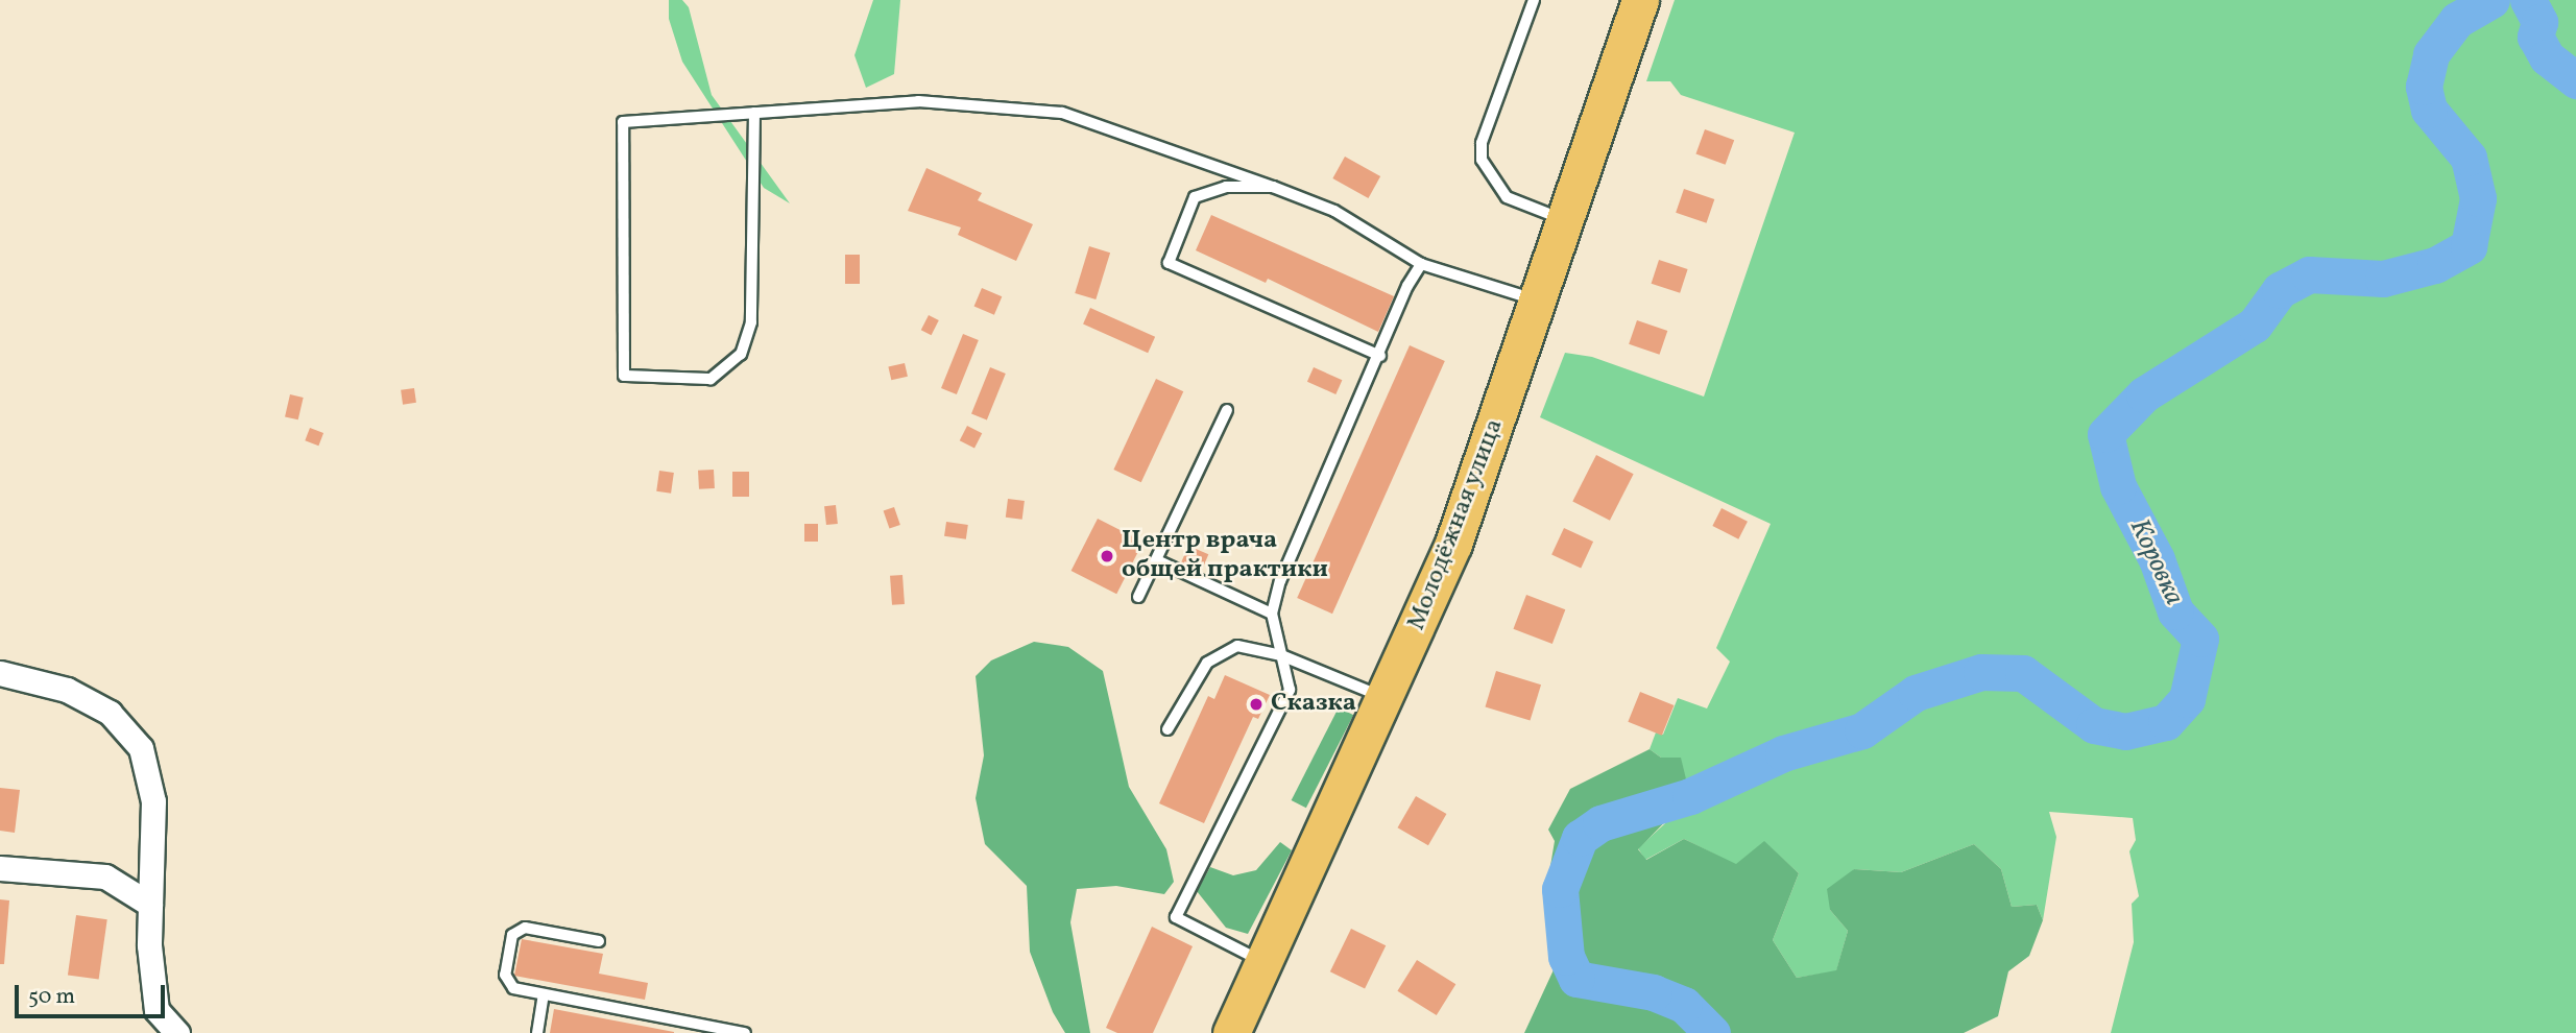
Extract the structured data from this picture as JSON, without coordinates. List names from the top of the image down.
{
  "streets": {
    "main road": ["Молодёжная улица"]
  },
  "water": ["Коровка"],
  "places": ["Центр врача общей практики", "Сказка"],
  "scale_bar": "50 m"
}
